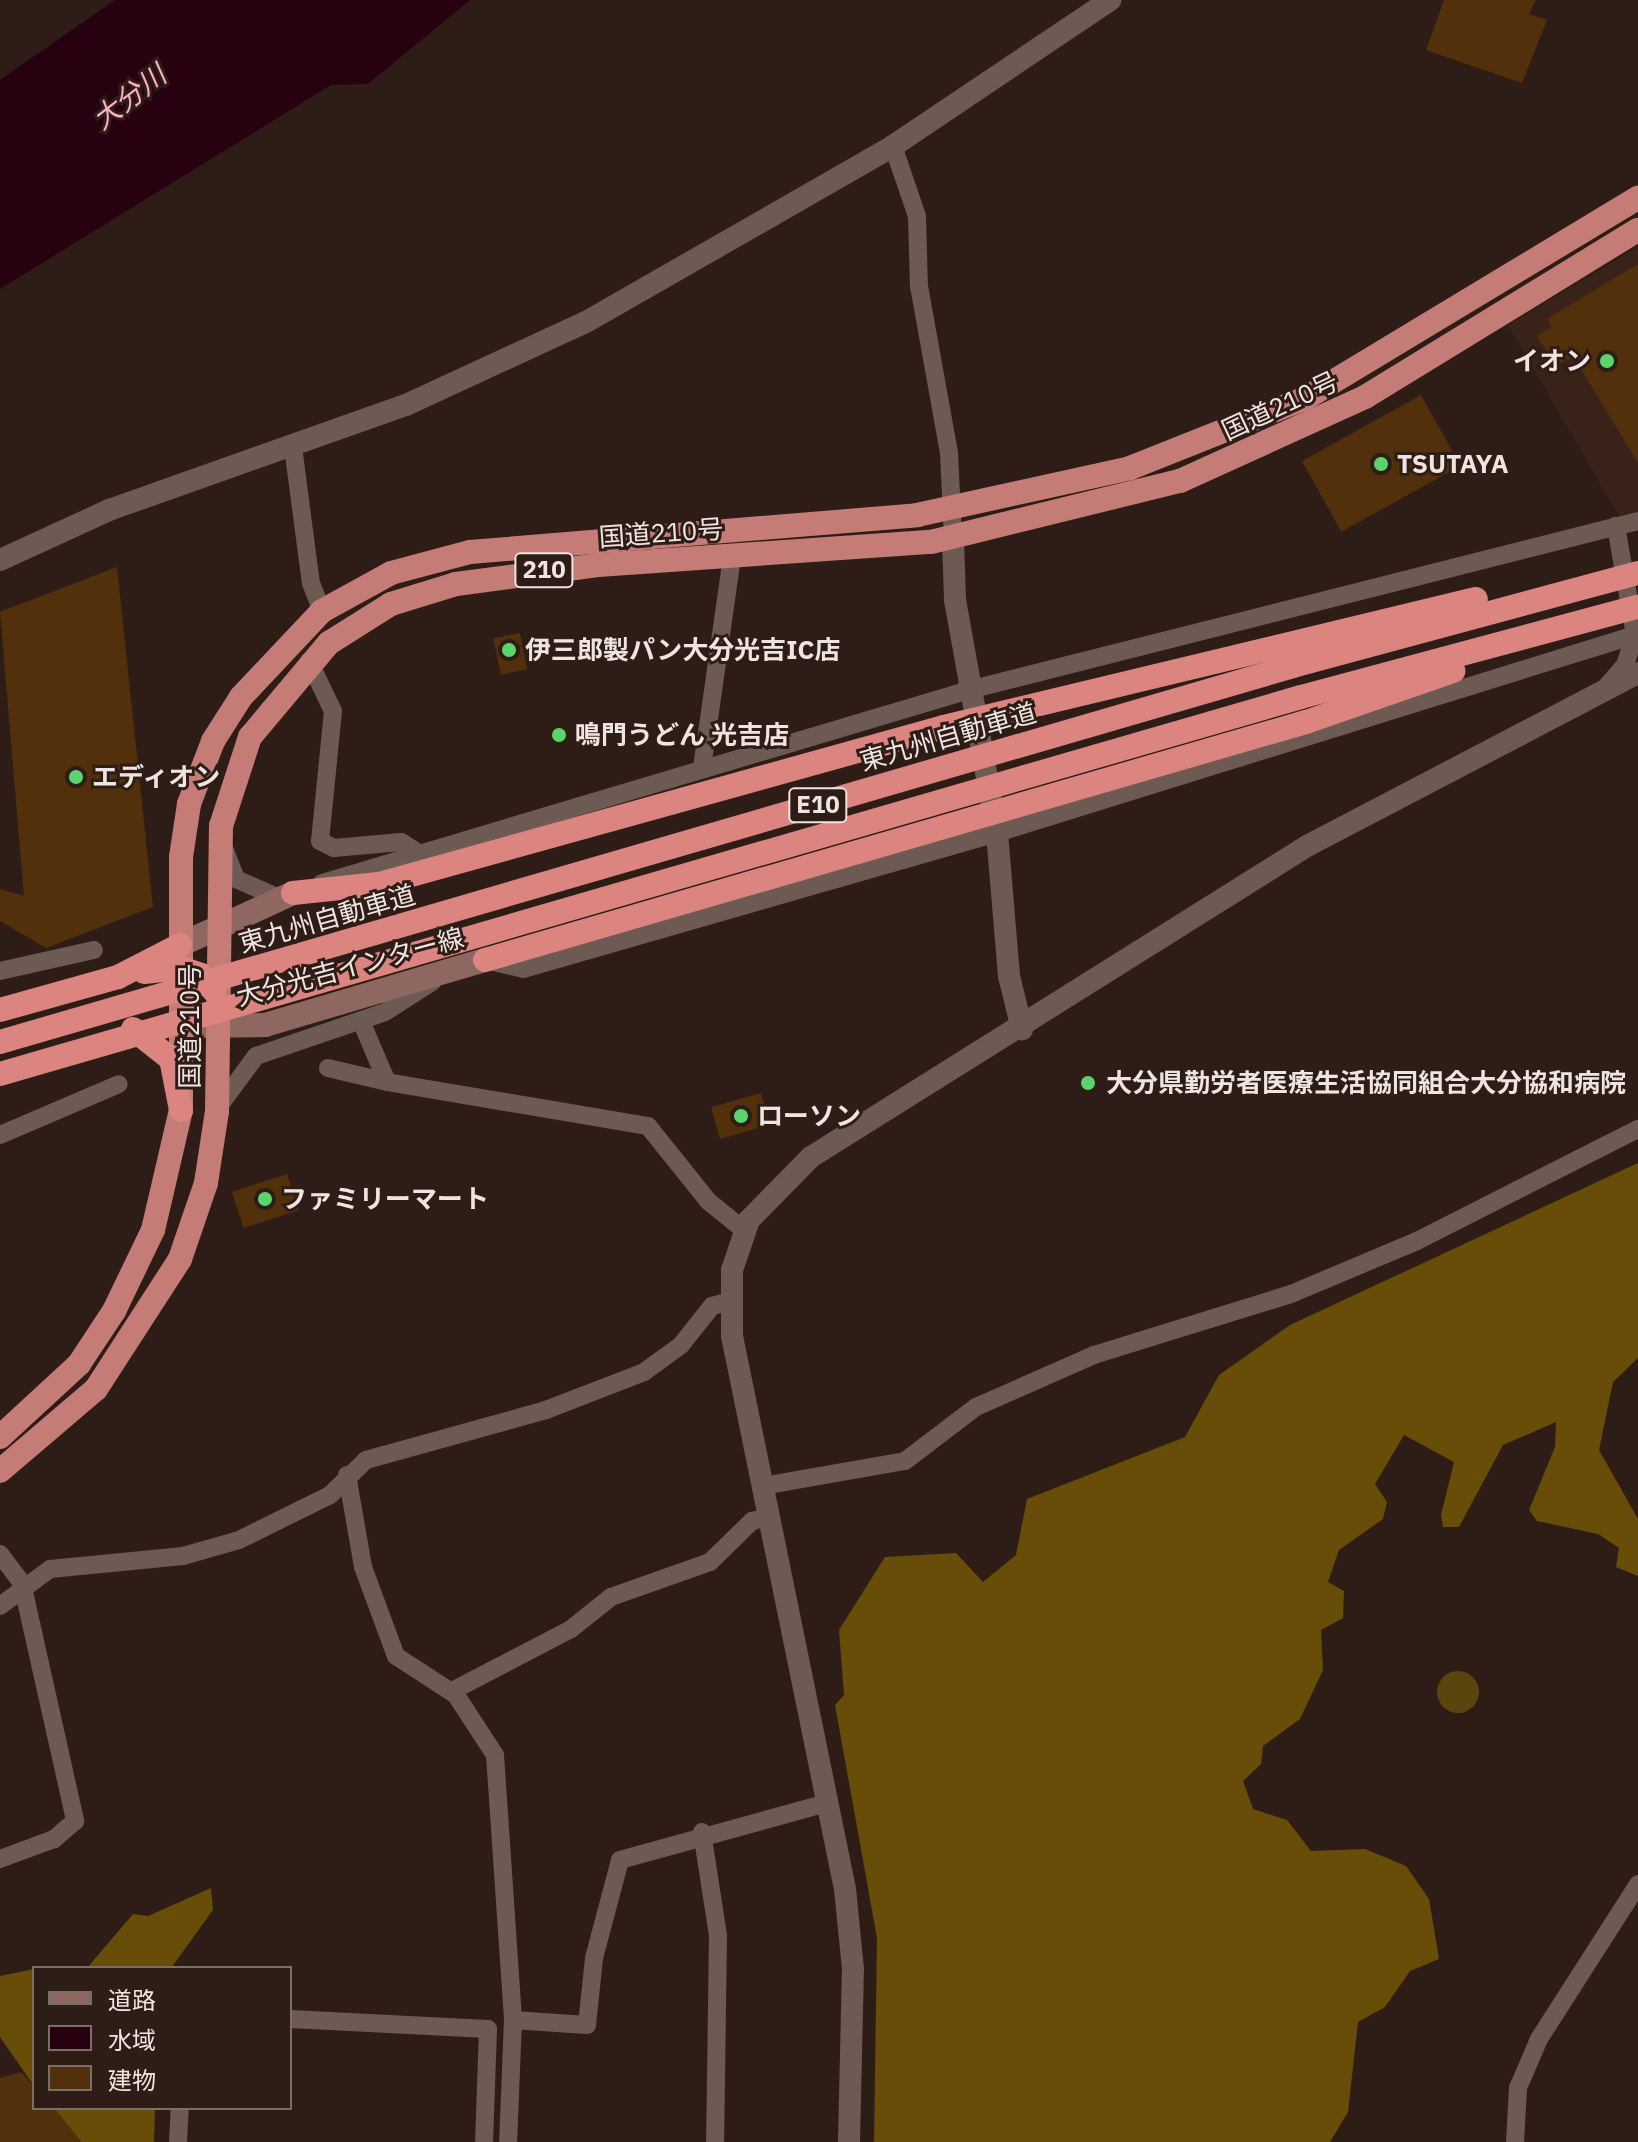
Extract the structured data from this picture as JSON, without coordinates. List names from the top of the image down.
{
  "streets": {
    "highway": [
      "国道210号",
      "210",
      "東九州自動車道",
      "E10"
    ],
    "main road": ["大分光吉インター線"]
  },
  "crossings": [
    ["国道210号", "大分光吉インター線"]
  ],
  "water": ["大分川"],
  "places": [
    "イオン",
    "TSUTAYA",
    "伊三郎製パン大分光吉IC店",
    "鳴門うどん 光吉店",
    "エディオン",
    "大分県勤労者医療生活協同組合大分協和病院",
    "ローソン",
    "ファミリーマート"
  ],
  "legend": ["道路", "水域", "建物"]
}
